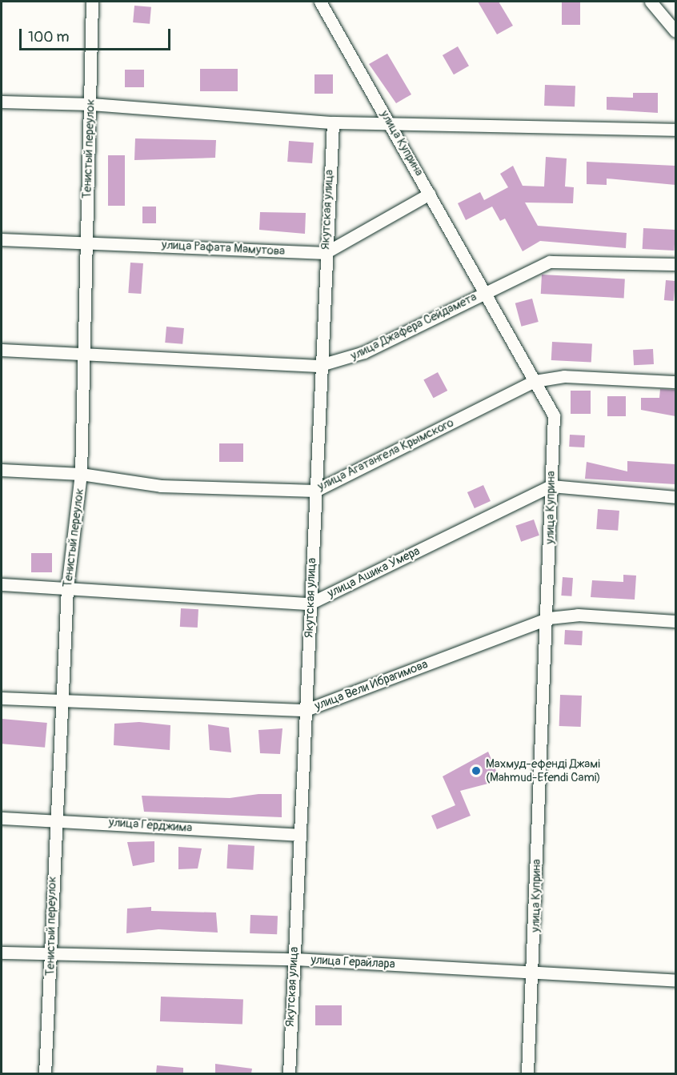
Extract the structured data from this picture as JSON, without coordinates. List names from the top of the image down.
{
  "streets": {
    "street": [
      "улица Куприна",
      "Тенистый переулок",
      "Якутская улица",
      "улица Рафата Мамутова",
      "улица Джафера Сейдамета",
      "улица Агатангела Крымского",
      "улица Ашика Умера",
      "улица Вели Ибрагимова",
      "улица Герджима",
      "улица Герайлара"
    ]
  },
  "crossings": [
    ["улица Куприна", "улица Джафера Сейдамета"],
    ["улица Куприна", "улица Агатангела Крымского"],
    ["улица Куприна", "улица Ашика Умера"],
    ["улица Куприна", "улица Вели Ибрагимова"],
    ["улица Куприна", "улица Герайлара"],
    ["Тенистый переулок", "улица Рафата Мамутова"],
    ["Тенистый переулок", "улица Джафера Сейдамета"],
    ["Тенистый переулок", "улица Агатангела Крымского"],
    ["Тенистый переулок", "улица Ашика Умера"],
    ["Тенистый переулок", "улица Вели Ибрагимова"],
    ["Тенистый переулок", "улица Герджима"],
    ["Тенистый переулок", "улица Герайлара"],
    ["Якутская улица", "улица Рафата Мамутова"],
    ["Якутская улица", "улица Джафера Сейдамета"],
    ["Якутская улица", "улица Агатангела Крымского"],
    ["Якутская улица", "улица Ашика Умера"],
    ["Якутская улица", "улица Вели Ибрагимова"],
    ["Якутская улица", "улица Герджима"],
    ["Якутская улица", "улица Герайлара"]
  ],
  "places": ["Махмуд-ефенді Джамі (Mahmud-Efendi Cami)"],
  "scale_bar": "100 m"
}
